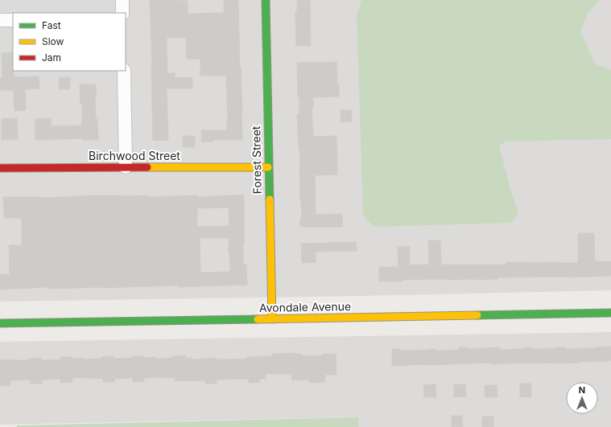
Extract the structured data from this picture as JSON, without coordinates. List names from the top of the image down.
{
  "streets": {
    "street": ["Birchwood Street", "Forest Street", "Avondale Avenue"]
  },
  "crossings": [
    ["Birchwood Street", "Forest Street"],
    ["Forest Street", "Avondale Avenue"]
  ],
  "legend": ["Fast", "Slow", "Jam"],
  "north": "top"
}
